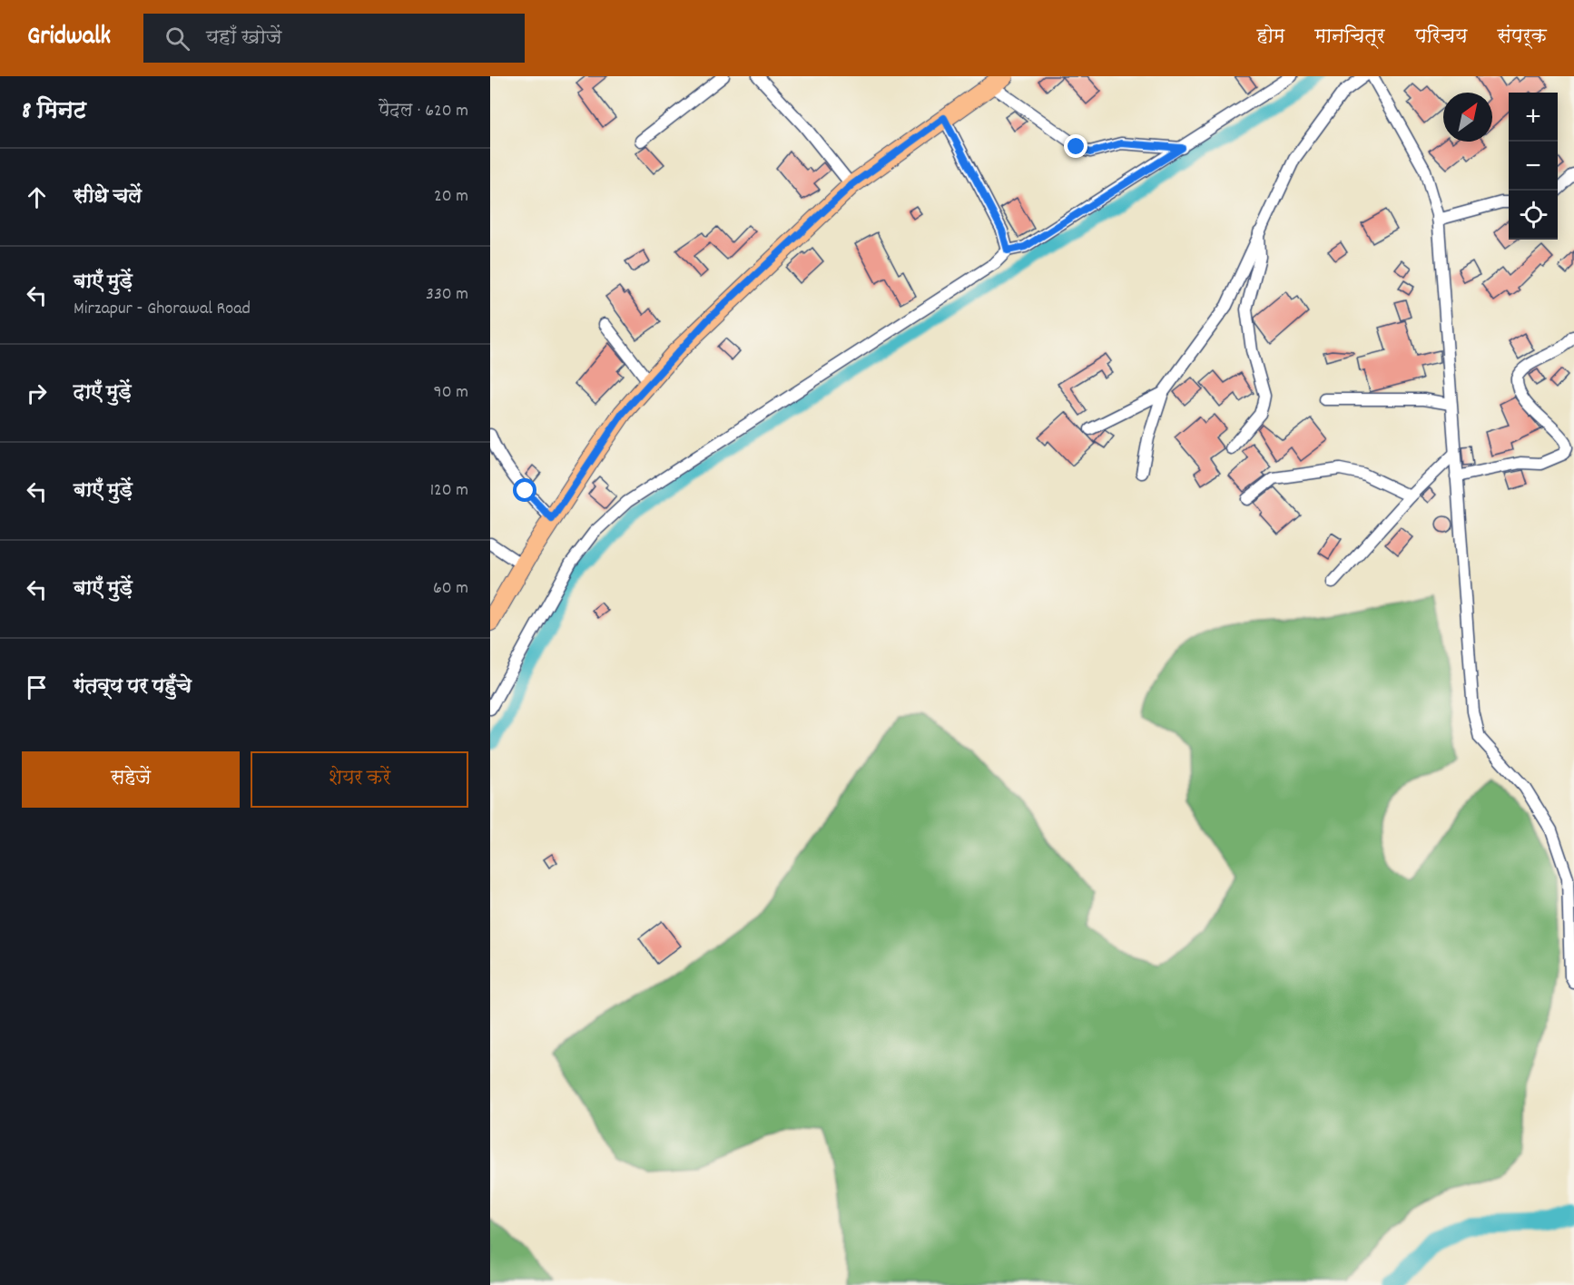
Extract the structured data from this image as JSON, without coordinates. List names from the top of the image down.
{
  "north": "top right",
  "page": {
    "header": "Gridwalk",
    "search": "यहाँ खोजें",
    "nav": [
      "होम",
      "मानचित्र",
      "परिचय",
      "संपर्क"
    ],
    "heading": ["8 मिनट", "पैदल · 620 m"],
    "map_buttons": ["+", "−"],
    "list": [
      ["सीधे चलें", "20 m"],
      ["बाएँ मुड़ें", "Mirzapur - Ghorawal Road", "330 m"],
      ["दाएँ मुड़ें", "90 m"],
      ["बाएँ मुड़ें", "120 m"],
      ["बाएँ मुड़ें", "60 m"],
      "गंतव्य पर पहुँचे"
    ],
    "buttons": ["सहेजें", "शेयर करें"]
  }
}
